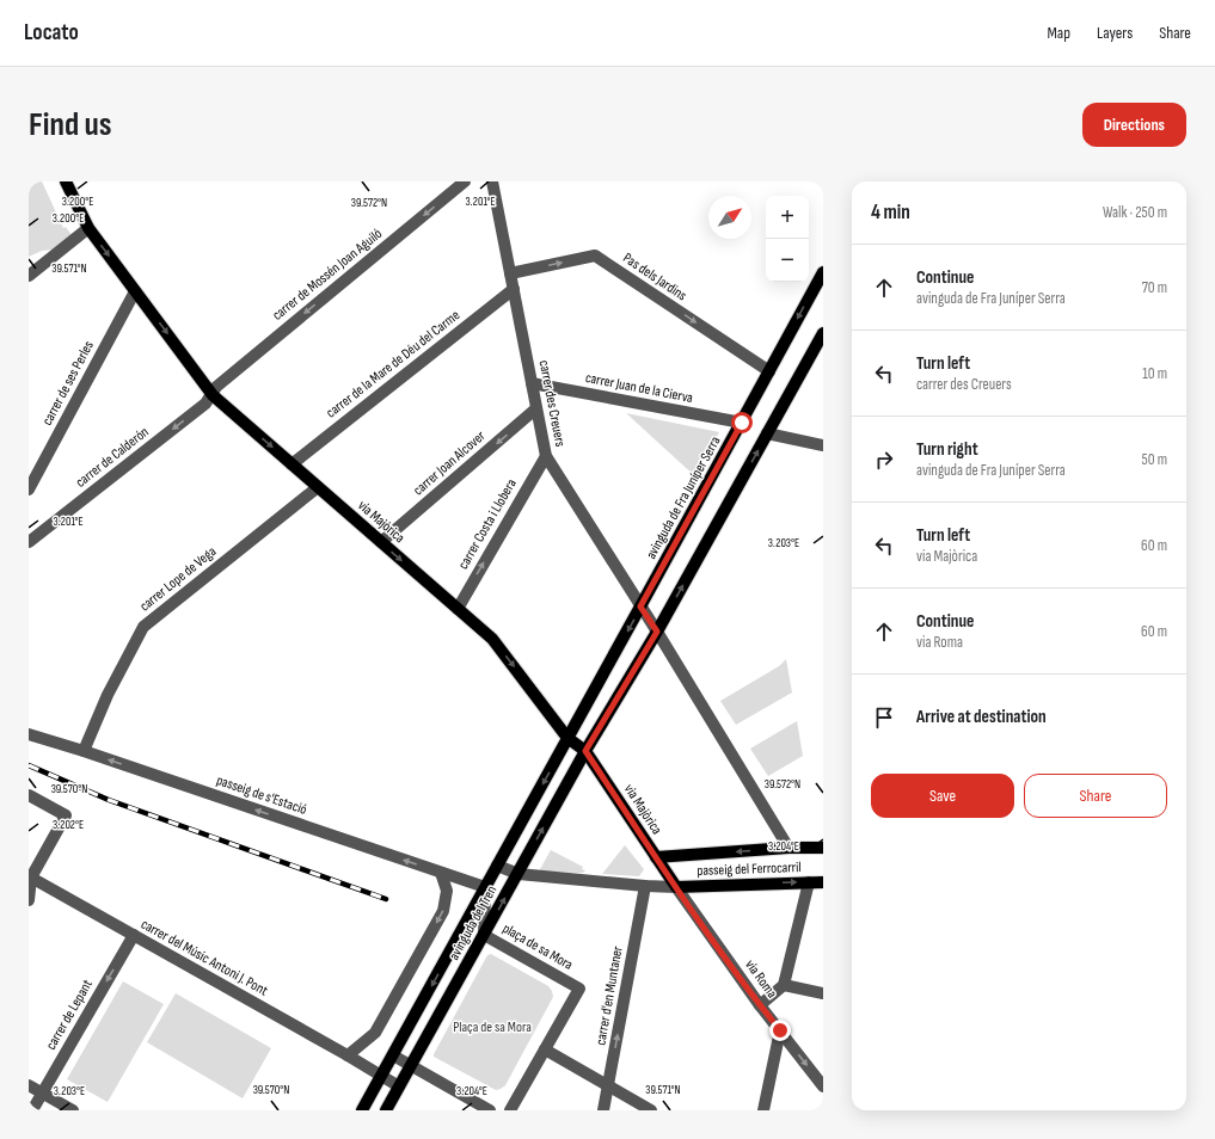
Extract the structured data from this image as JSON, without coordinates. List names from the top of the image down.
{
  "streets": {
    "main road": [
      "avinguda de Fra Juníper Serra",
      "via Majòrica",
      "passeig del Ferrocarril",
      "avinguda del Tren"
    ],
    "street": [
      "carrer de Mossén Joan Aguiló",
      "Pas dels Jardins",
      "carrer de la Mare de Déu del Carme",
      "carrer de ses Perles",
      "carrer Juan de la Cierva",
      "carrer des Creuers",
      "carrer de Calderón",
      "carrer Joan Alcover",
      "carrer Costa i Llobera",
      "carrer Lope de Vega",
      "passeig de s'Estació",
      "plaça de sa Mora",
      "carrer del Músic Antoni J. Pont",
      "via Roma",
      "carrer d'en Muntaner",
      "carrer de Lepant"
    ]
  },
  "crossings": [
    ["carrer de Mossén Joan Aguiló", "carrer de Calderón"],
    ["carrer de Mossén Joan Aguiló", "via Majòrica"],
    ["Pas dels Jardins", "carrer des Creuers"],
    ["Pas dels Jardins", "avinguda de Fra Juníper Serra"],
    ["carrer de la Mare de Déu del Carme", "carrer des Creuers"],
    ["carrer de la Mare de Déu del Carme", "via Majòrica"],
    ["carrer de ses Perles", "via Majòrica"],
    ["carrer Juan de la Cierva", "carrer des Creuers"],
    ["carrer Juan de la Cierva", "avinguda de Fra Juníper Serra"],
    ["carrer des Creuers", "carrer Joan Alcover"],
    ["carrer des Creuers", "avinguda de Fra Juníper Serra"],
    ["carrer des Creuers", "carrer Costa i Llobera"],
    ["carrer des Creuers", "passeig del Ferrocarril"],
    ["carrer de Calderón", "via Majòrica"],
    ["carrer Joan Alcover", "via Majòrica"],
    ["avinguda de Fra Juníper Serra", "via Majòrica"],
    ["avinguda de Fra Juníper Serra", "passeig de s'Estació"],
    ["via Majòrica", "carrer Costa i Llobera"],
    ["via Majòrica", "carrer Lope de Vega"],
    ["via Majòrica", "passeig del Ferrocarril"],
    ["via Majòrica", "avinguda del Tren"],
    ["via Majòrica", "via Roma"],
    ["carrer Lope de Vega", "passeig de s'Estació"],
    ["passeig del Ferrocarril", "via Roma"],
    ["avinguda del Tren", "plaça de sa Mora"],
    ["avinguda del Tren", "carrer del Músic Antoni J. Pont"],
    ["carrer del Músic Antoni J. Pont", "carrer de Lepant"]
  ],
  "one_way": [
    "carrer de Mossén Joan Aguiló",
    "Pas dels Jardins",
    "carrer de Calderón",
    "carrer Joan Alcover",
    "via Majòrica",
    "carrer Costa i Llobera",
    "passeig de s'Estació",
    "avinguda del Tren",
    "carrer d'en Muntaner",
    "carrer de Lepant"
  ],
  "parks": ["Plaça de sa Mora"],
  "north": "top right",
  "page": {
    "header": "Locato",
    "nav": ["Map", "Layers", "Share"],
    "buttons": [
      "Directions",
      ["Save", "Share"]
    ],
    "title": "Find us",
    "heading": ["4 min", "Walk · 250 m"],
    "map_buttons": ["+", "−"],
    "list": [
      ["Continue", "avinguda de Fra Juníper Serra", "70 m"],
      ["Turn left", "carrer des Creuers", "10 m"],
      ["Turn right", "avinguda de Fra Juníper Serra", "50 m"],
      ["Turn left", "via Majòrica", "60 m"],
      ["Continue", "via Roma", "60 m"],
      "Arrive at destination"
    ]
  },
  "coordinates": [
    "3.200°E",
    "3.201°E",
    "39.572°N",
    "39.571°N",
    "3.203°E",
    "39.570°N",
    "3.202°E",
    "3.204°E"
  ]
}
